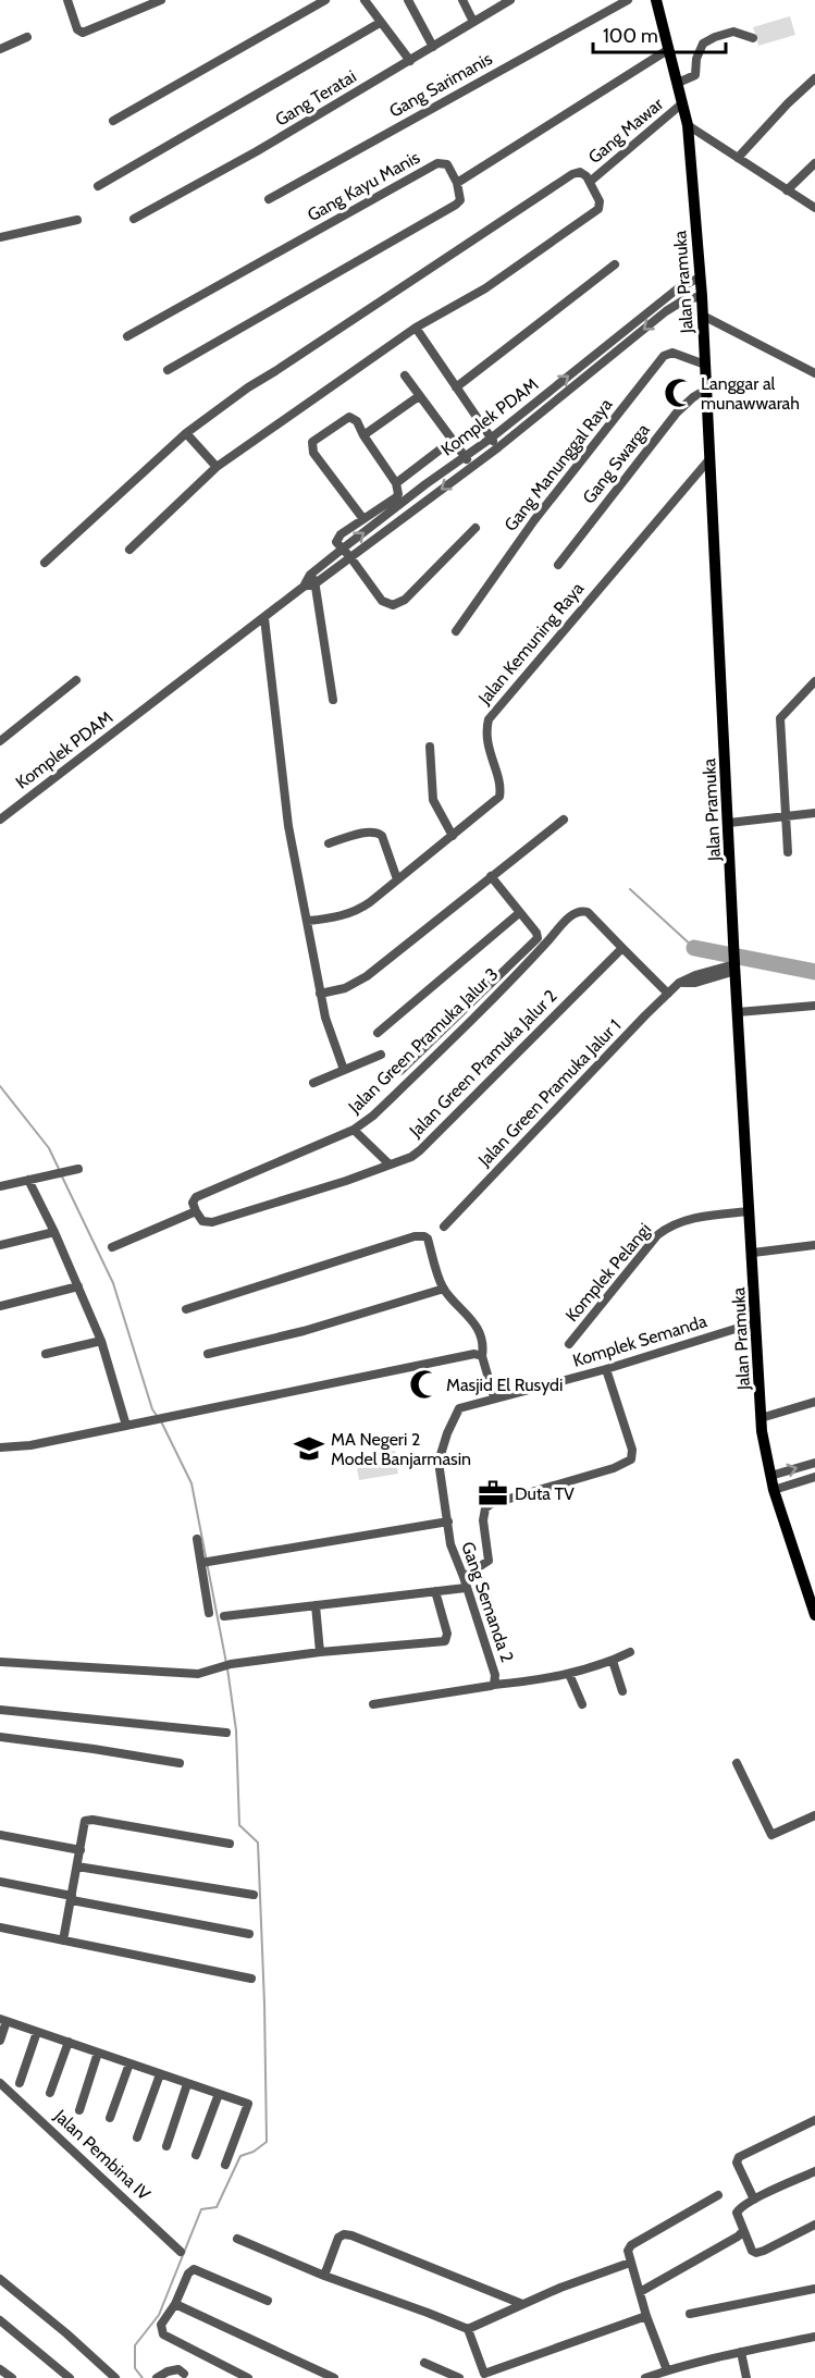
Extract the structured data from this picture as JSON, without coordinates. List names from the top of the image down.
{
  "streets": {
    "main road": ["Jalan Pramuka"],
    "street": [
      "Gang Sarimanis",
      "Gang Teratai",
      "Gang Mawar",
      "Gang Kayu Manis",
      "Komplek PDAM",
      "Gang Swarga",
      "Gang Manunggal Raya",
      "Jalan Kemuning Raya",
      "Jalan Green Pramuka Jalur 3",
      "Jalan Green Pramuka Jalur 2",
      "Jalan Green Pramuka Jalur 1",
      "Komplek Pelangi",
      "Komplek Semanda",
      "Gang Semanda 2",
      "Jalan Pembina IV"
    ]
  },
  "crossings": [
    ["Gang Mawar", "Jalan Pramuka"],
    ["Jalan Pramuka", "Komplek PDAM"],
    ["Jalan Pramuka", "Gang Swarga"],
    ["Jalan Pramuka", "Gang Manunggal Raya"],
    ["Jalan Pramuka", "Jalan Kemuning Raya"],
    ["Jalan Pramuka", "Jalan Green Pramuka Jalur 1"],
    ["Jalan Pramuka", "Komplek Pelangi"],
    ["Jalan Pramuka", "Komplek Semanda"],
    ["Jalan Green Pramuka Jalur 3", "Jalan Green Pramuka Jalur 2"],
    ["Komplek Semanda", "Gang Semanda 2"]
  ],
  "places": {
    "mosque": ["Langgar al munawwarah", "Masjid El Rusydi"],
    "school or university": ["MA Negeri 2 Model Banjarmasin"],
    "office": ["Duta TV"]
  },
  "scale_bar": "100 m"
}
